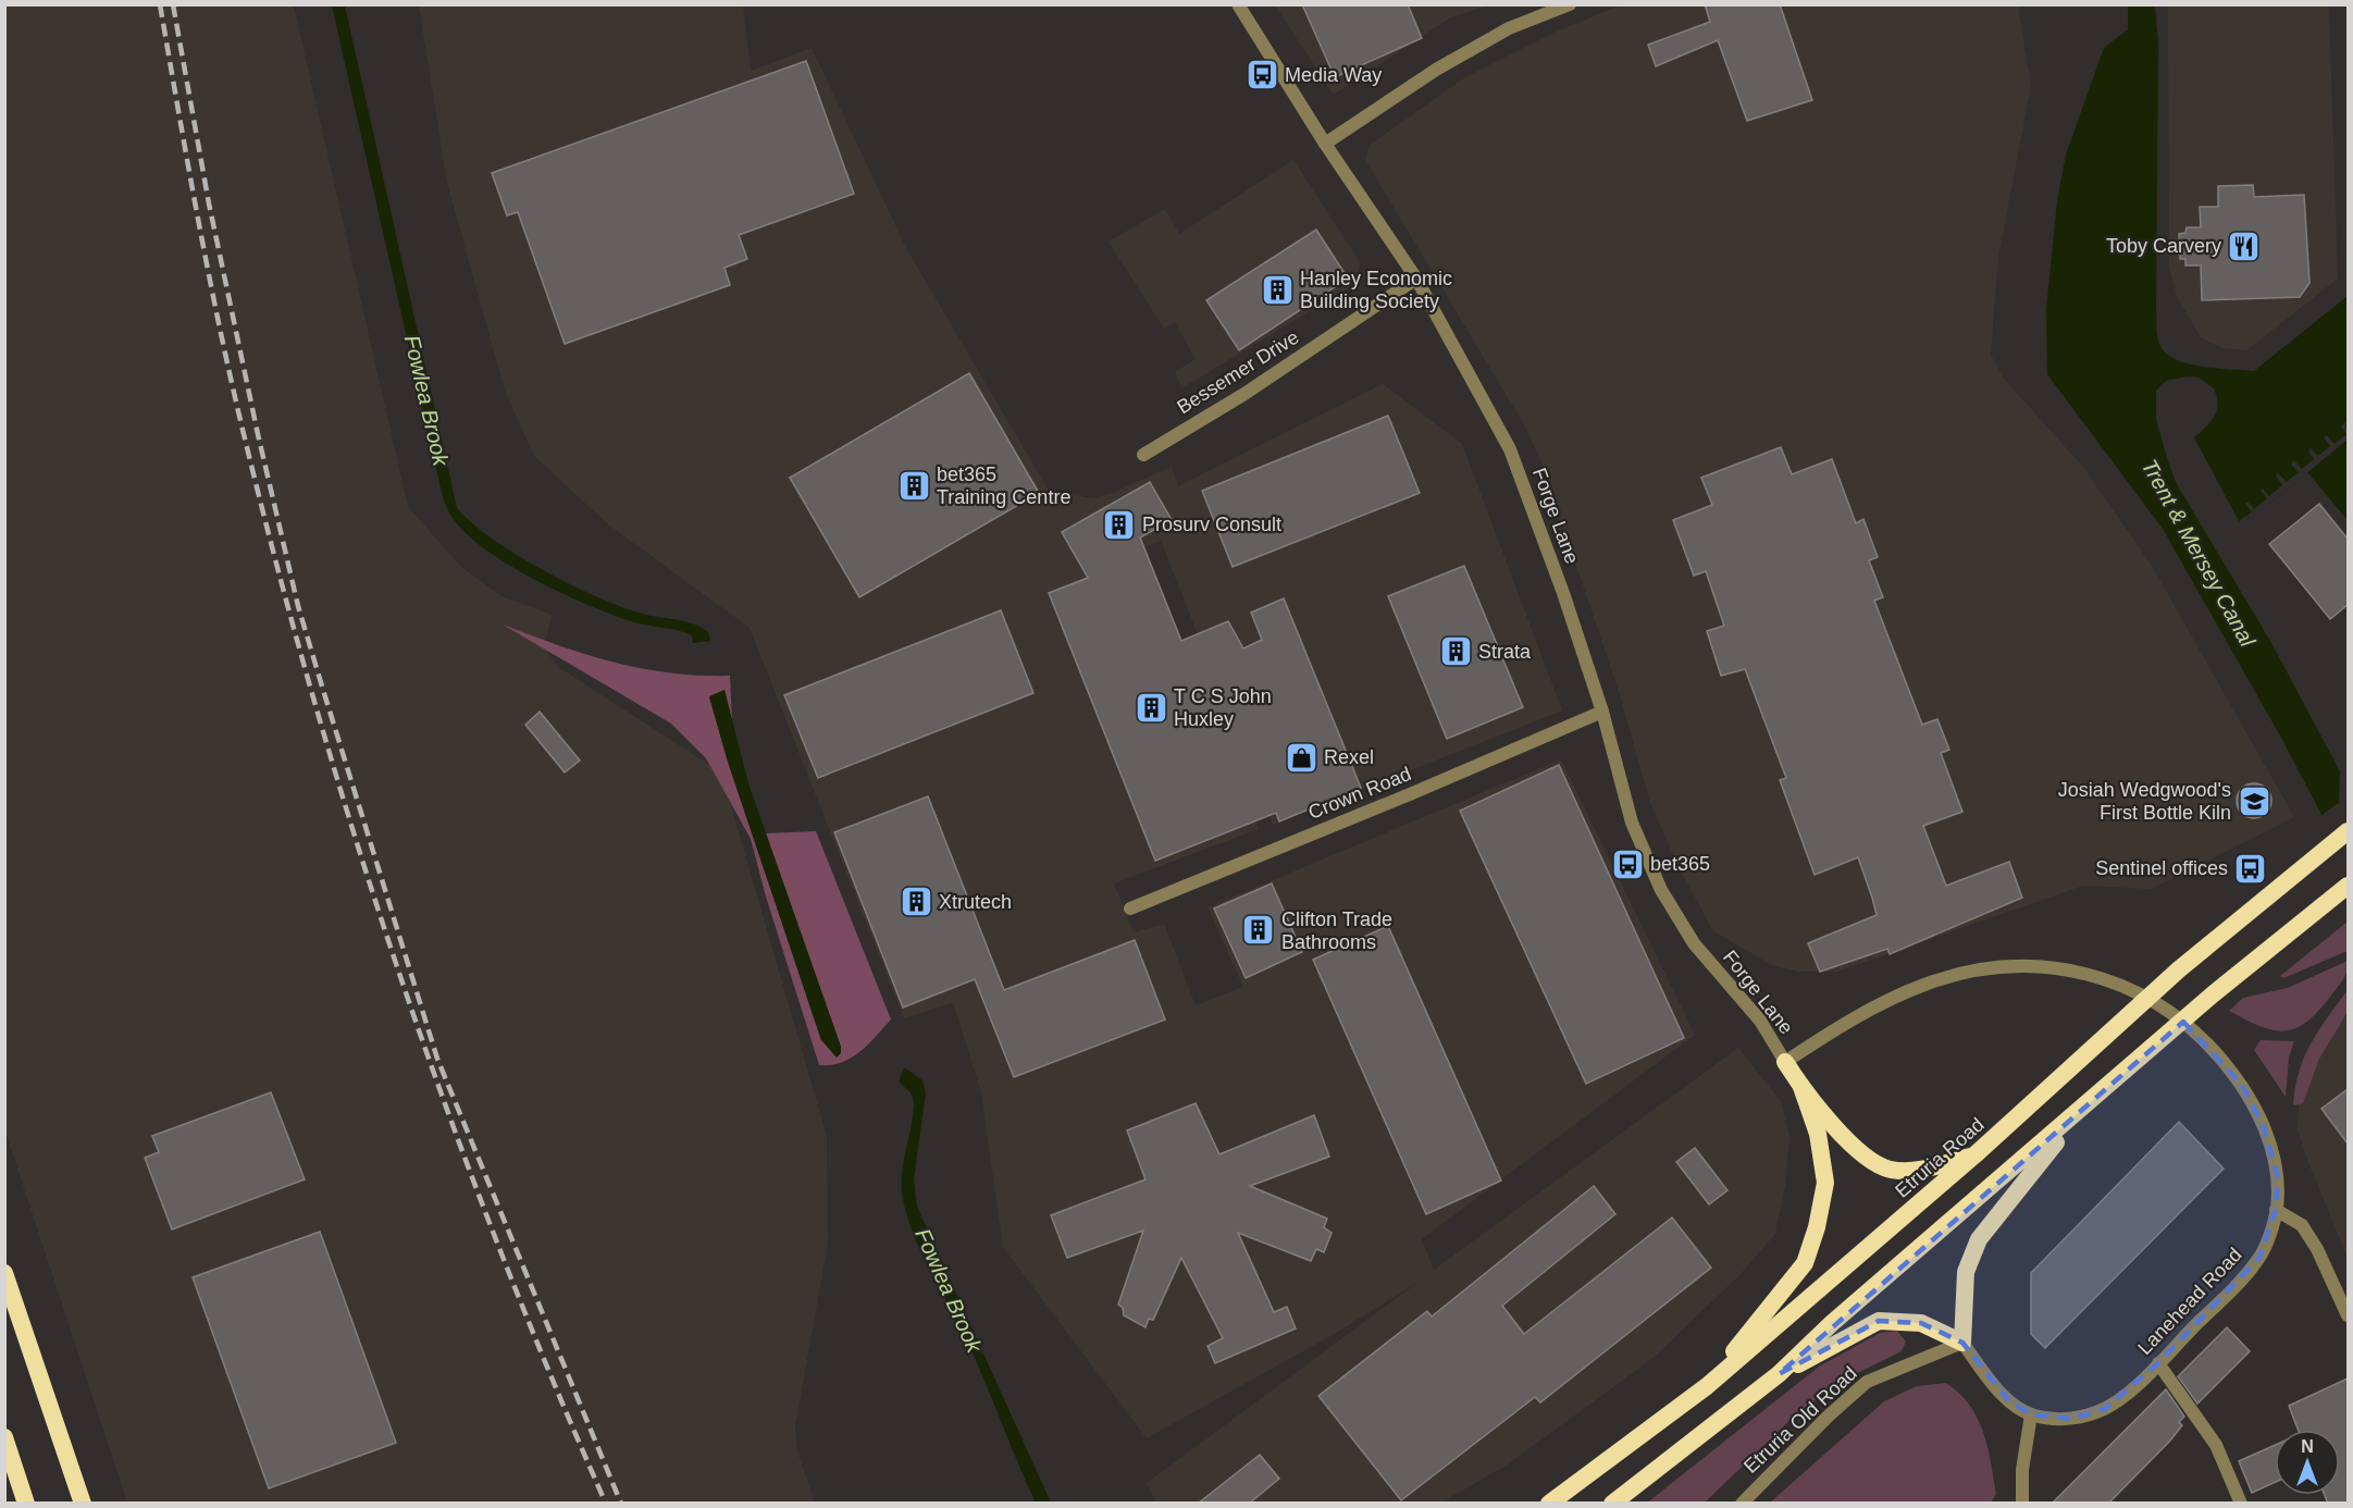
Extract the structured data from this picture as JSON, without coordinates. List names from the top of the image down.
{
  "streets": {
    "highway": ["Etruria Road"],
    "street": [
      "Bessemer Drive",
      "Forge Lane",
      "Crown Road",
      "Lanehead Road",
      "Etruria Old Road"
    ]
  },
  "crossings": [
    ["Bessemer Drive", "Forge Lane"],
    ["Forge Lane", "Crown Road"],
    ["Forge Lane", "Lanehead Road"],
    ["Lanehead Road", "Etruria Old Road"]
  ],
  "water": ["Fowlea Brook", "Trent & Mersey Canal"],
  "places": {
    "bus stop": ["Media Way", "bet365", "Sentinel offices"],
    "restaurant": ["Toby Carvery"],
    "building": [
      "Hanley Economic Building Society",
      "bet365 Training Centre",
      "Prosurv Consult",
      "Strata",
      "T C S John Huxley",
      "Xtrutech",
      "Clifton Trade Bathrooms"
    ],
    "shop": ["Rexel"],
    "school or university": ["Josiah Wedgwood's First Bottle Kiln"]
  },
  "north": "top"
}
